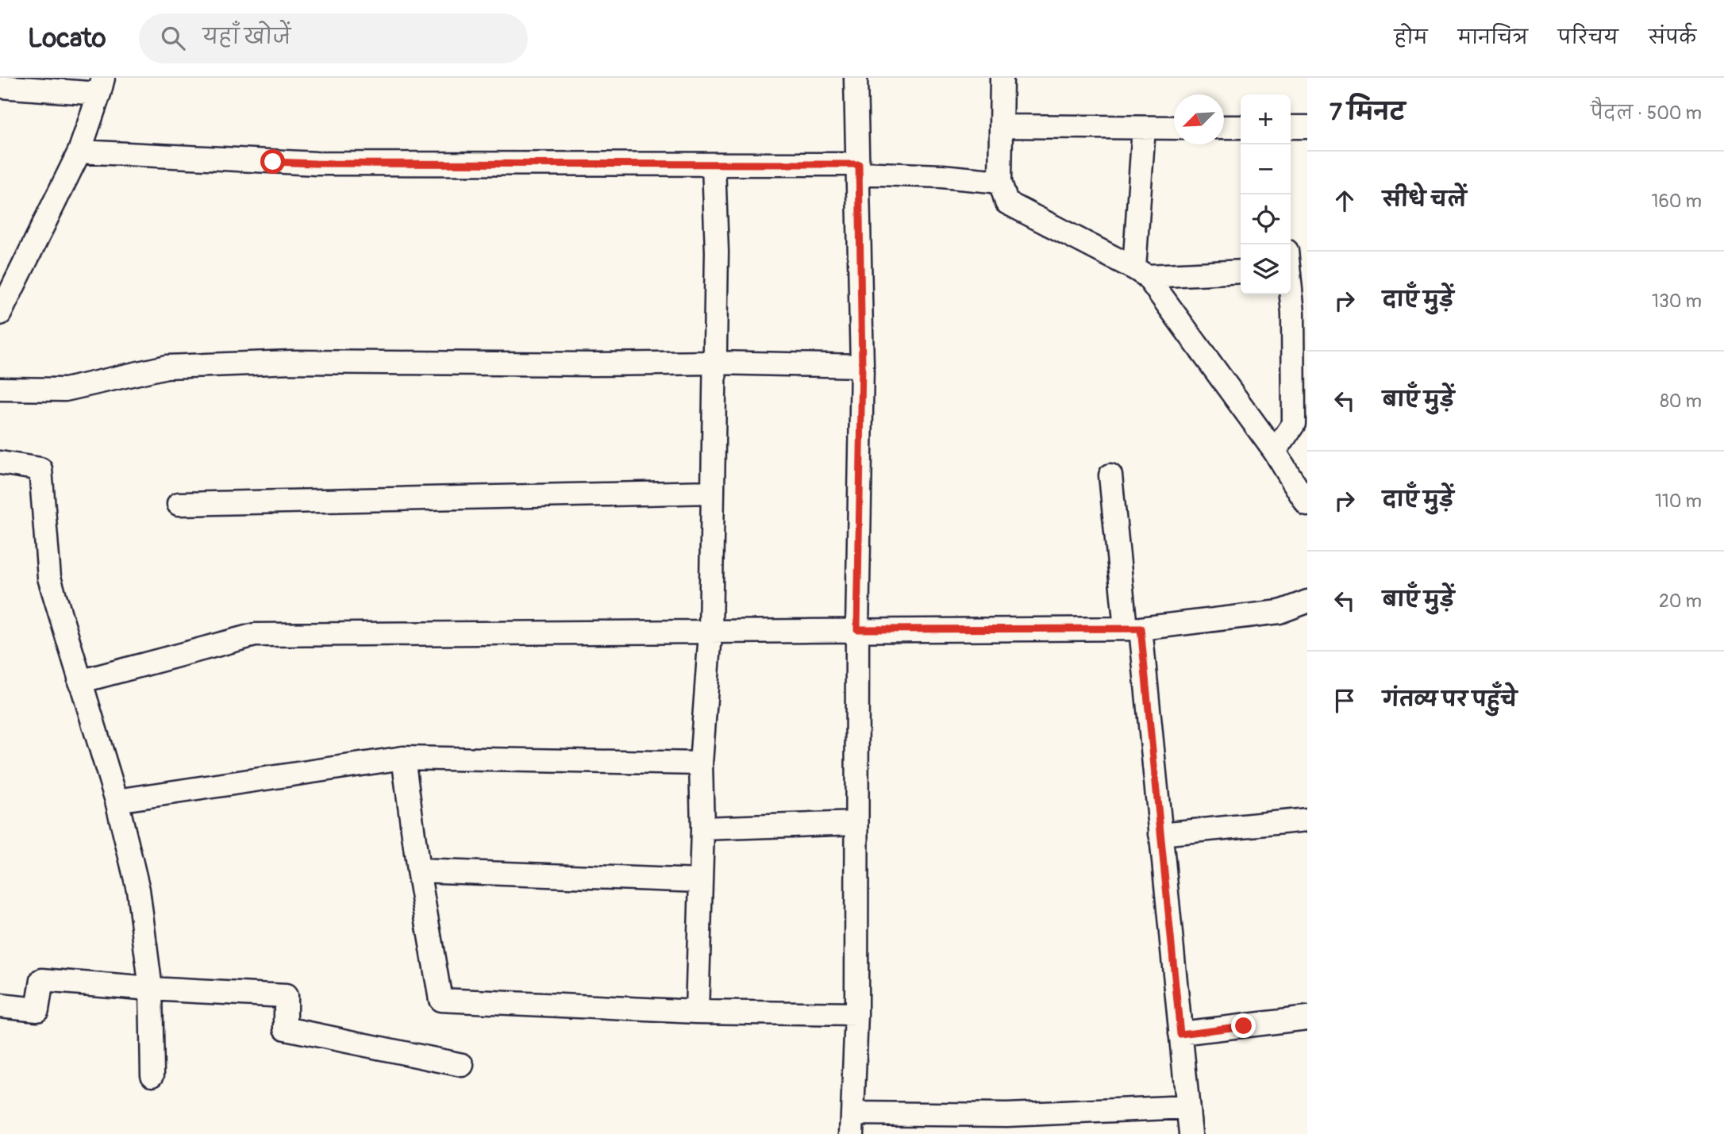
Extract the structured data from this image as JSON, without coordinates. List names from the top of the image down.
{
  "north": "bottom left",
  "page": {
    "header": "Locato",
    "search": "यहाँ खोजें",
    "nav": [
      "होम",
      "मानचित्र",
      "परिचय",
      "संपर्क"
    ],
    "heading": ["7 मिनट", "पैदल · 500 m"],
    "map_buttons": ["+", "−"],
    "list": [
      ["सीधे चलें", "160 m"],
      ["दाएँ मुड़ें", "130 m"],
      ["बाएँ मुड़ें", "80 m"],
      ["दाएँ मुड़ें", "110 m"],
      ["बाएँ मुड़ें", "20 m"],
      "गंतव्य पर पहुँचे"
    ]
  }
}
